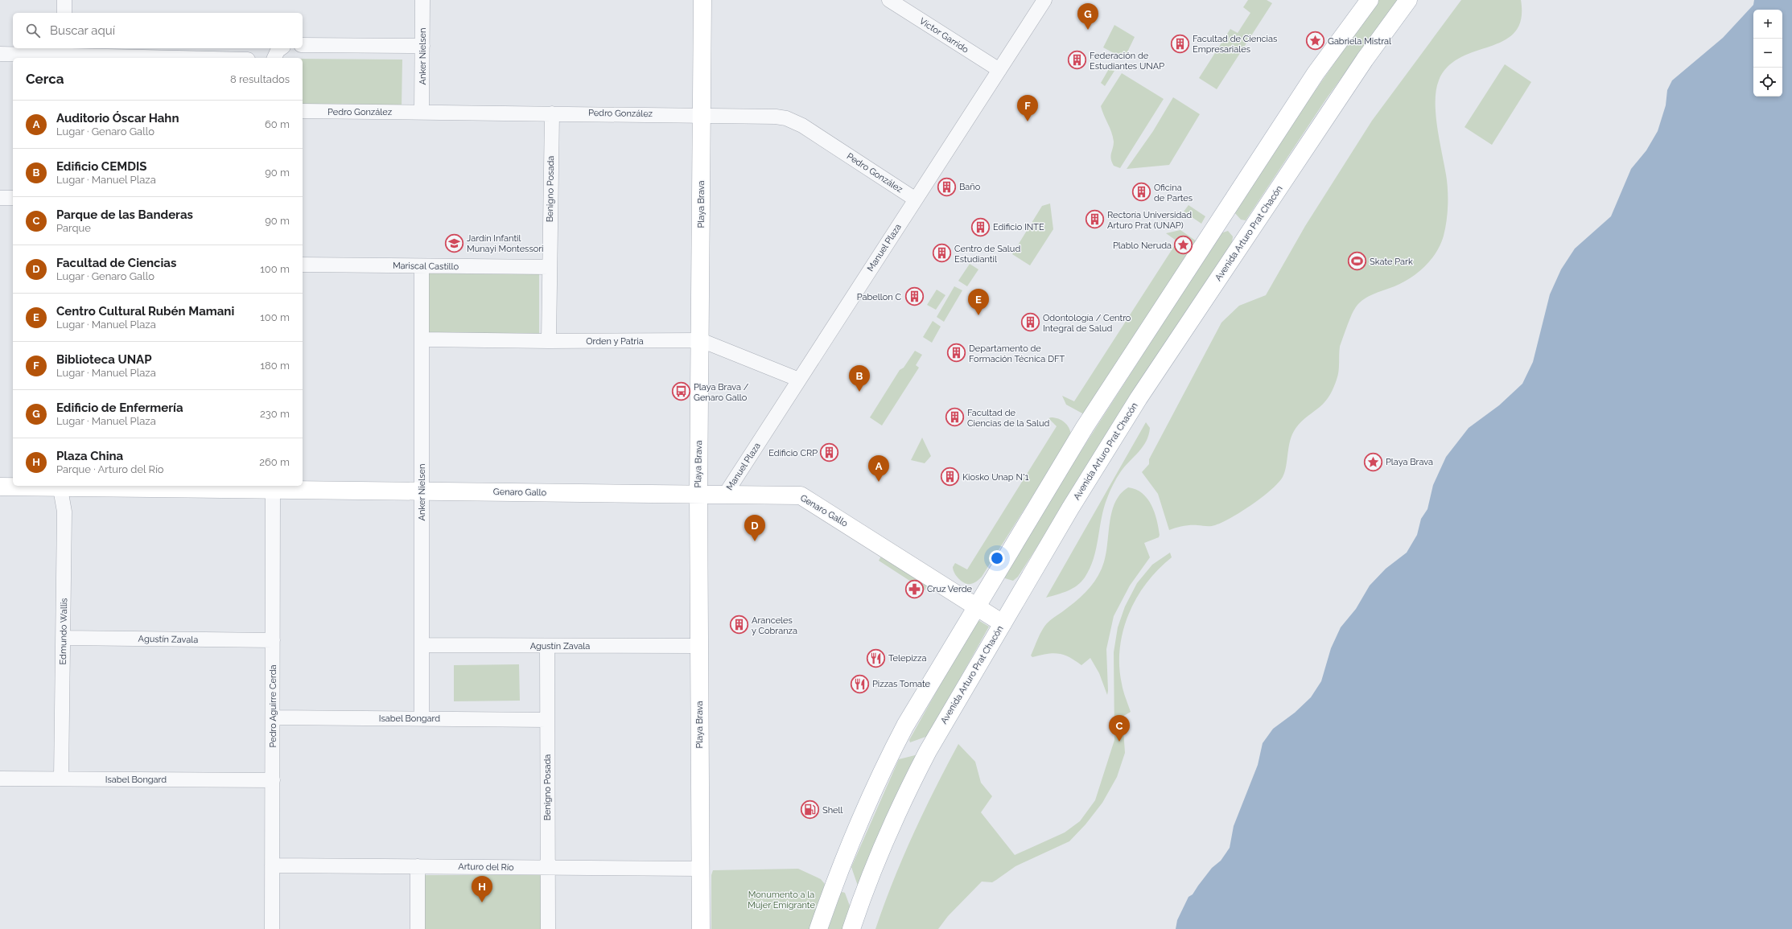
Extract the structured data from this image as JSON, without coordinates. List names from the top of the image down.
{
  "streets": {
    "main road": ["Playa Brava", "Avenida Arturo Prat Chacón", "Genaro Gallo"],
    "street": [
      "Víctor Garrido",
      "Anker Nielsen",
      "Pedro González",
      "Benigno Posada",
      "Manuel Plaza",
      "Mariscal Castillo",
      "Orden y Patria",
      "Edmundo Wallis",
      "Agustín Zavala",
      "Pedro Aguirre Cerda",
      "Isabel Bongard",
      "Arturo del Río"
    ]
  },
  "crossings": [
    ["Víctor Garrido", "Manuel Plaza"],
    ["Anker Nielsen", "Pedro González"],
    ["Anker Nielsen", "Mariscal Castillo"],
    ["Anker Nielsen", "Orden y Patria"],
    ["Anker Nielsen", "Genaro Gallo"],
    ["Anker Nielsen", "Agustín Zavala"],
    ["Anker Nielsen", "Isabel Bongard"],
    ["Pedro González", "Benigno Posada"],
    ["Pedro González", "Playa Brava"],
    ["Pedro González", "Manuel Plaza"],
    ["Benigno Posada", "Mariscal Castillo"],
    ["Benigno Posada", "Orden y Patria"],
    ["Benigno Posada", "Agustín Zavala"],
    ["Benigno Posada", "Isabel Bongard"],
    ["Benigno Posada", "Arturo del Río"],
    ["Playa Brava", "Orden y Patria"],
    ["Playa Brava", "Genaro Gallo"],
    ["Playa Brava", "Agustín Zavala"],
    ["Playa Brava", "Arturo del Río"],
    ["Avenida Arturo Prat Chacón", "Genaro Gallo"],
    ["Manuel Plaza", "Orden y Patria"],
    ["Manuel Plaza", "Genaro Gallo"],
    ["Genaro Gallo", "Edmundo Wallis"],
    ["Genaro Gallo", "Pedro Aguirre Cerda"],
    ["Edmundo Wallis", "Agustín Zavala"],
    ["Edmundo Wallis", "Isabel Bongard"],
    ["Agustín Zavala", "Pedro Aguirre Cerda"],
    ["Pedro Aguirre Cerda", "Isabel Bongard"],
    ["Pedro Aguirre Cerda", "Arturo del Río"]
  ],
  "parks": ["Monumento a la Mujer Emigrante"],
  "places": {
    "place": ["Gabriela Mistral", "Plablo Neruda", "Playa Brava"],
    "building": [
      "Facultad de Ciencias Empresariales",
      "Federación de Estudiantes UNAP",
      "Baño",
      "Oficina de Partes",
      "Rectoría Universidad Arturo Prat (UNAP)",
      "Edificio INTE",
      "Centro de Salud Estudiantil",
      "Pabellon C",
      "Odontología / Centro Integral de Salud",
      "Departamento de Formación Técnica DFT",
      "Facultad de Ciencias de la Salud",
      "Edificio CRP",
      "Kiosko Unap N°1",
      "Aranceles y Cobranza"
    ],
    "school or university": ["Jardín Infantil Munayi Montessori"],
    "sports": ["Skate Park"],
    "bus stop": ["Playa Brava / Genaro Gallo"],
    "pharmacy": ["Cruz Verde"],
    "restaurant": ["Telepizza", "Pizzas Tomate"],
    "fuel station": ["Shell"]
  },
  "page": {
    "pins": [
      "G",
      "F",
      "E",
      "B",
      "A",
      "D",
      "C",
      "H"
    ],
    "map_buttons": ["+", "−"],
    "search": "Buscar aquí",
    "heading": ["Cerca", "8 resultados"],
    "list": [
      {
        "mark": "A",
        "name": "Auditorio Óscar Hahn",
        "note": "Lugar · Genaro Gallo",
        "value": "60 m"
      },
      {
        "mark": "B",
        "name": "Edificio CEMDIS",
        "note": "Lugar · Manuel Plaza",
        "value": "90 m"
      },
      {
        "mark": "C",
        "name": "Parque de las Banderas",
        "note": "Parque",
        "value": "90 m"
      },
      {
        "mark": "D",
        "name": "Facultad de Ciencias",
        "note": "Lugar · Genaro Gallo",
        "value": "100 m"
      },
      {
        "mark": "E",
        "name": "Centro Cultural Rubén Mamani",
        "note": "Lugar · Manuel Plaza",
        "value": "100 m"
      },
      {
        "mark": "F",
        "name": "Biblioteca UNAP",
        "note": "Lugar · Manuel Plaza",
        "value": "180 m"
      },
      {
        "mark": "G",
        "name": "Edificio de Enfermería",
        "note": "Lugar · Manuel Plaza",
        "value": "230 m"
      },
      {
        "mark": "H",
        "name": "Plaza China",
        "note": "Parque · Arturo del Río",
        "value": "260 m"
      }
    ]
  }
}
